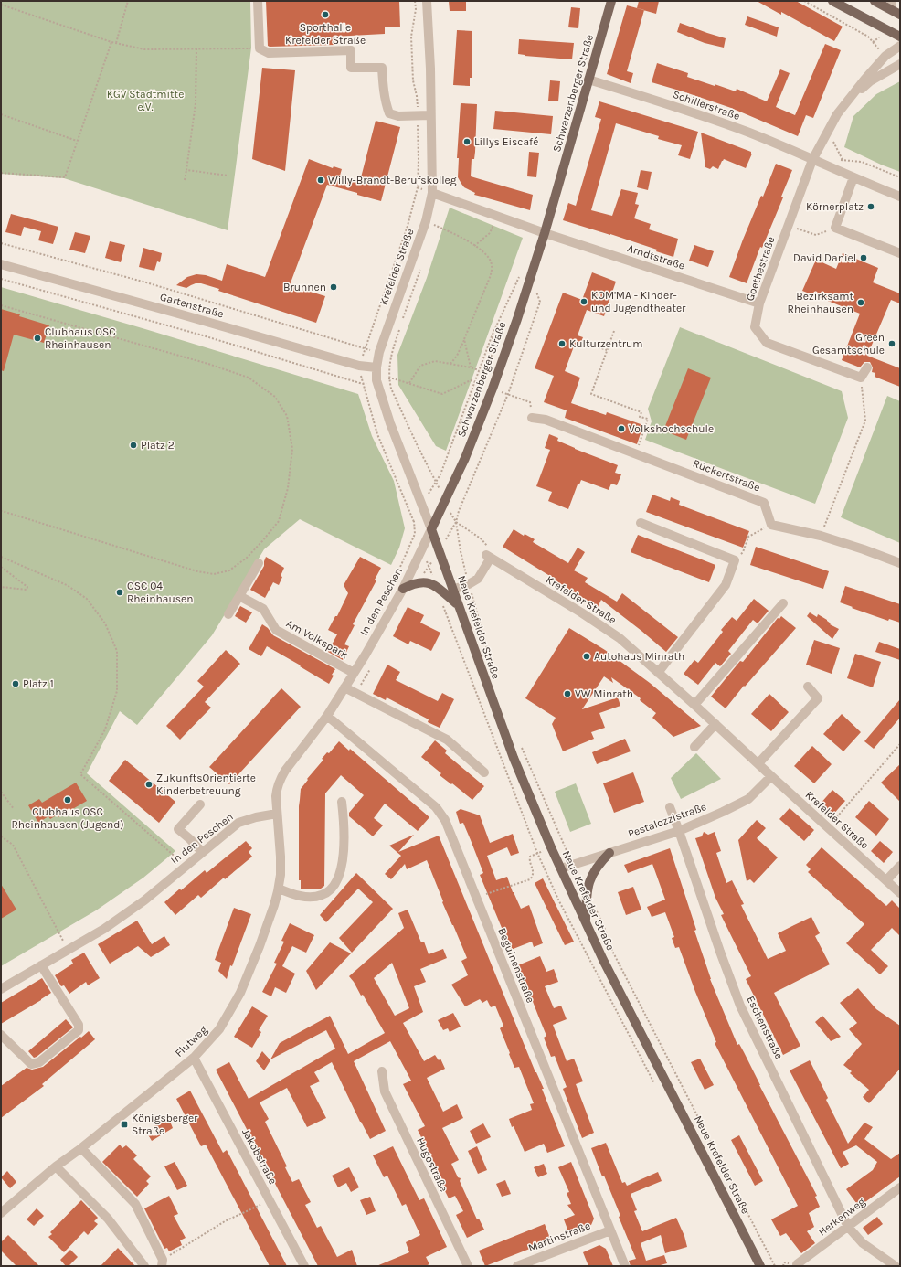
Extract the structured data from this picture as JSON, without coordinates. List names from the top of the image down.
{
  "streets": {
    "main road": ["Schwarzenberger Straße", "Neue Krefelder Straße"],
    "street": [
      "Schillerstraße",
      "Arndtstraße",
      "Krefelder Straße",
      "Goethestraße",
      "Gartenstraße",
      "Rückertstraße",
      "In den Peschen",
      "Am Volkspark",
      "Pestalozzistraße",
      "Beguinenstraße",
      "Eschenstraße",
      "Flutweg",
      "Jakobstraße",
      "Hugostraße",
      "Herkenweg",
      "Martinstraße"
    ]
  },
  "crossings": [
    ["Schwarzenberger Straße", "Schillerstraße"],
    ["Schwarzenberger Straße", "Arndtstraße"],
    ["Schwarzenberger Straße", "Krefelder Straße"],
    ["Schwarzenberger Straße", "In den Peschen"],
    ["Schwarzenberger Straße", "Neue Krefelder Straße"],
    ["Schillerstraße", "Goethestraße"],
    ["Arndtstraße", "Goethestraße"],
    ["Krefelder Straße", "Gartenstraße"],
    ["Krefelder Straße", "In den Peschen"],
    ["Krefelder Straße", "Neue Krefelder Straße"],
    ["Krefelder Straße", "Pestalozzistraße"],
    ["In den Peschen", "Neue Krefelder Straße"],
    ["In den Peschen", "Am Volkspark"],
    ["In den Peschen", "Beguinenstraße"],
    ["In den Peschen", "Flutweg"],
    ["Neue Krefelder Straße", "Pestalozzistraße"],
    ["Pestalozzistraße", "Eschenstraße"],
    ["Beguinenstraße", "Martinstraße"],
    ["Eschenstraße", "Herkenweg"],
    ["Flutweg", "Jakobstraße"]
  ],
  "parks": ["KGV Stadtmitte e.V."],
  "places": {
    "other": [
      "Sporthalle Krefelder Straße",
      "Lillys Eiscafé",
      "Willy-Brandt-Berufskolleg",
      "Körnerplatz",
      "David Daniel",
      "Brunnen",
      "KOM'MA - Kinder- und Jugendtheater",
      "Bezirksamt Rheinhausen",
      "Clubhaus OSC Rheinhausen",
      "Kulturzentrum",
      "Green Gesamtschule",
      "Volkshochschule",
      "Platz 2",
      "OSC 04 Rheinhausen",
      "Autohaus Minrath",
      "Platz 1",
      "VW Minrath",
      "ZukunftsOrientierte Kinderbetreuung",
      "Clubhaus OSC Rheinhausen (Jugend)"
    ],
    "transit": ["Königsberger Straße"]
  }
}
